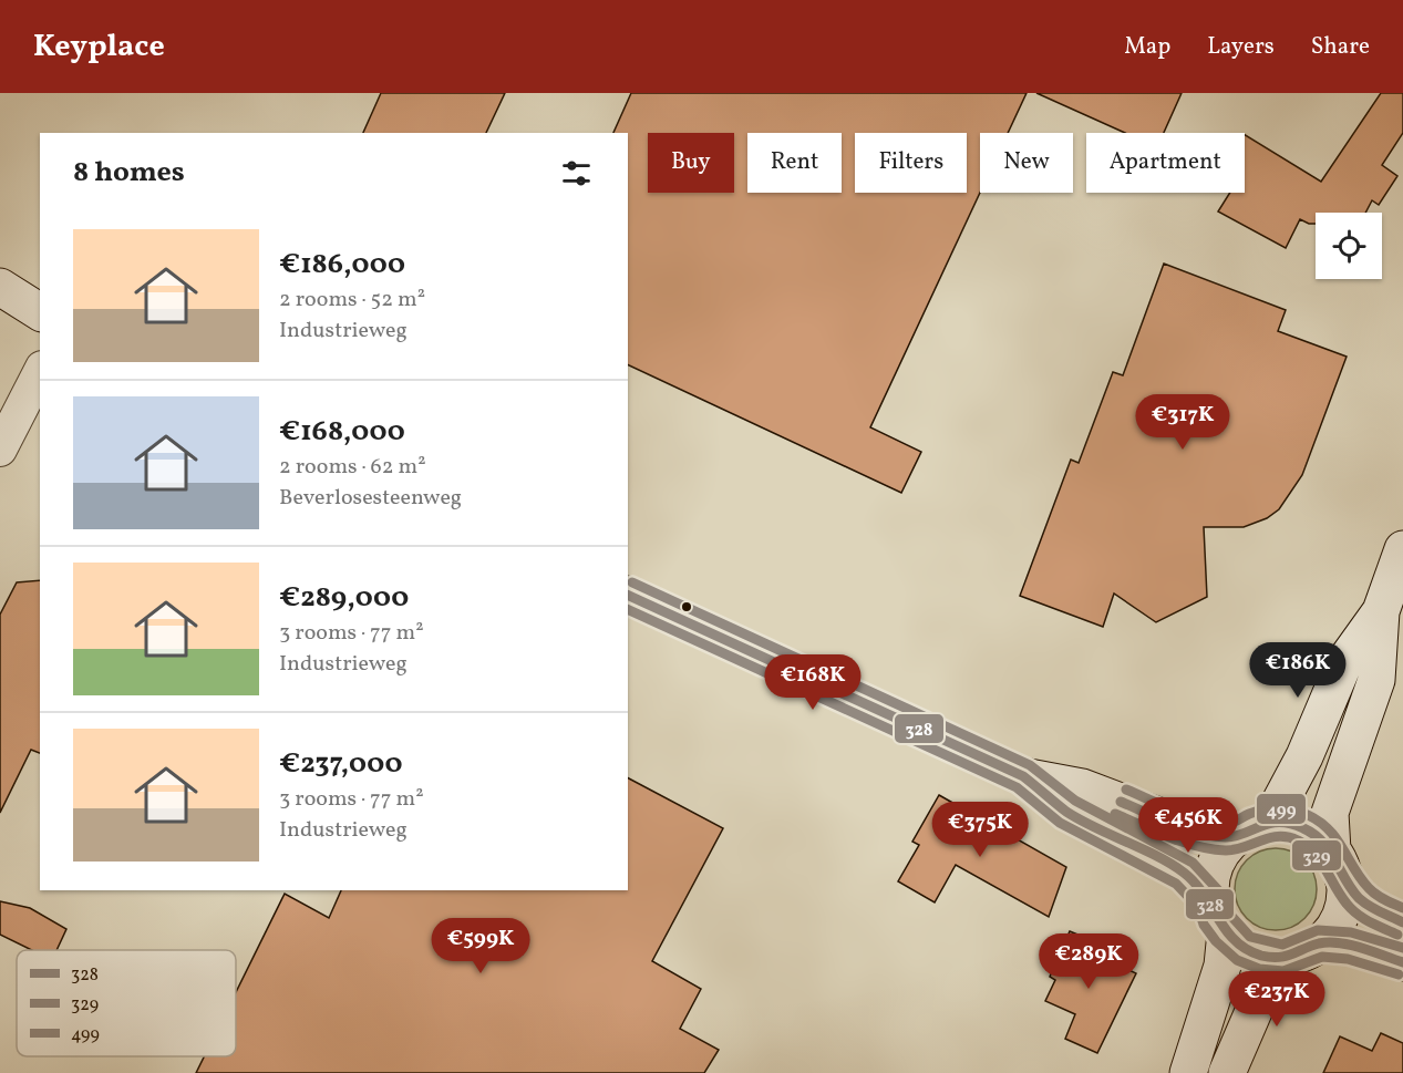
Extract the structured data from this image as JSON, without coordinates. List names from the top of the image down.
{
  "lines": ["transit line 499", "transit line 328", "transit line 329"],
  "legend": ["328", "329", "499"],
  "page": {
    "header": "Keyplace",
    "nav": ["Map", "Layers", "Share"],
    "chip": [
      "Buy",
      "Rent",
      "Filters",
      "New",
      "Apartment"
    ],
    "heading": "8 homes",
    "list": [
      {
        "name": "€186,000",
        "note": "2 rooms · 52 m² · Industrieweg"
      },
      {
        "name": "€168,000",
        "note": "2 rooms · 62 m² · Beverlosesteenweg"
      },
      {
        "name": "€289,000",
        "note": "3 rooms · 77 m² · Industrieweg"
      },
      {
        "name": "€237,000",
        "note": "3 rooms · 77 m² · Industrieweg"
      }
    ],
    "price": [
      "€317K",
      "€186K",
      "€168K",
      "€456K",
      "€375K",
      "€599K",
      "€289K",
      "€237K"
    ]
  }
}
